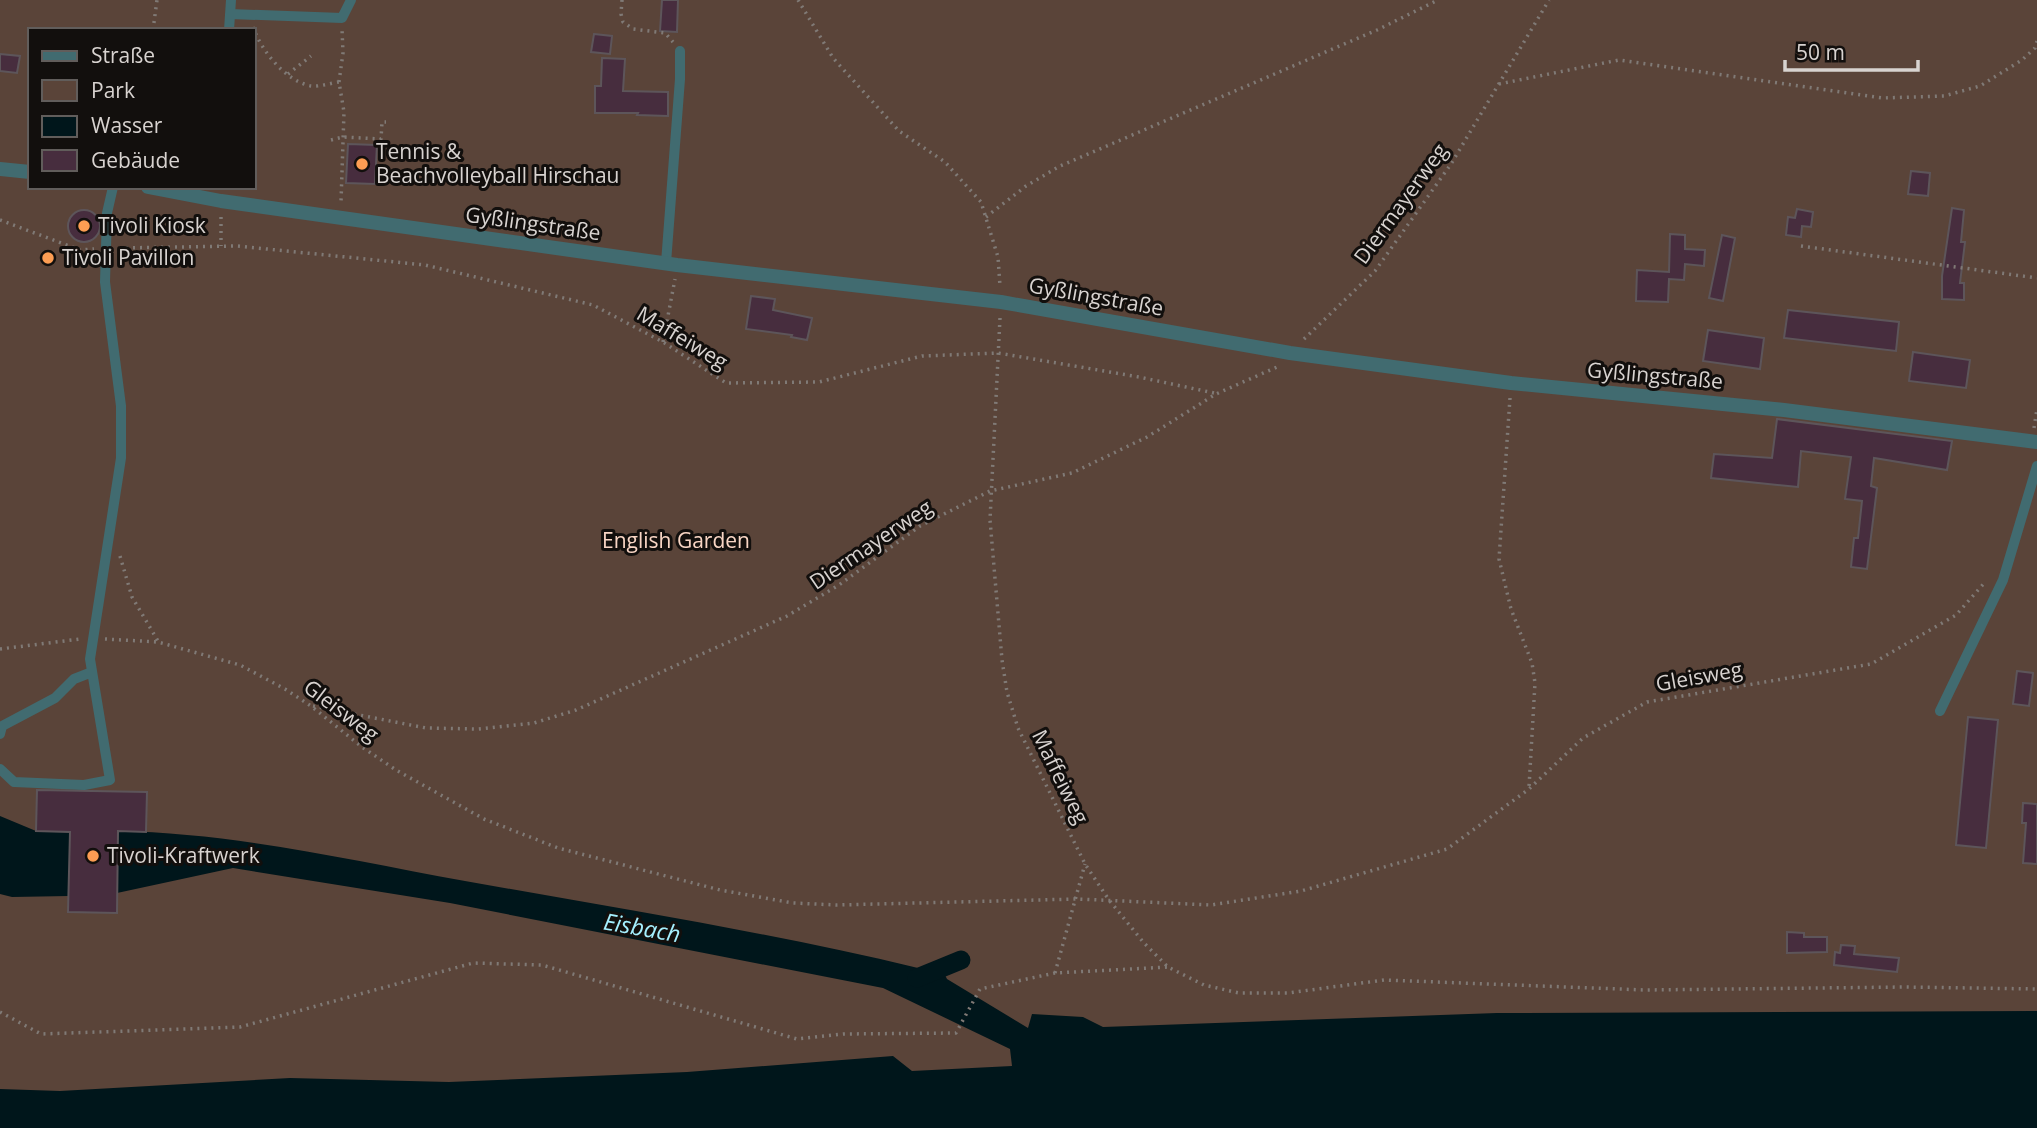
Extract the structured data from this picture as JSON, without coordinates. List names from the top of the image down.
{
  "streets": {
    "street": ["Gyßlingstraße"],
    "path": ["Diermayerweg", "Maffeiweg", "Gleisweg"]
  },
  "crossings": [
    ["Diermayerweg", "Gyßlingstraße"],
    ["Diermayerweg", "Maffeiweg"],
    ["Diermayerweg", "Gleisweg"],
    ["Maffeiweg", "Gleisweg"]
  ],
  "water": ["Eisbach"],
  "parks": ["English Garden"],
  "places": [
    "Tennis & Beachvolleyball Hirschau",
    "Tivoli Kiosk",
    "Tivoli Pavillon",
    "Tivoli-Kraftwerk"
  ],
  "legend": [
    "Straße",
    "Park",
    "Wasser",
    "Gebäude"
  ],
  "scale_bar": "50 m"
}
